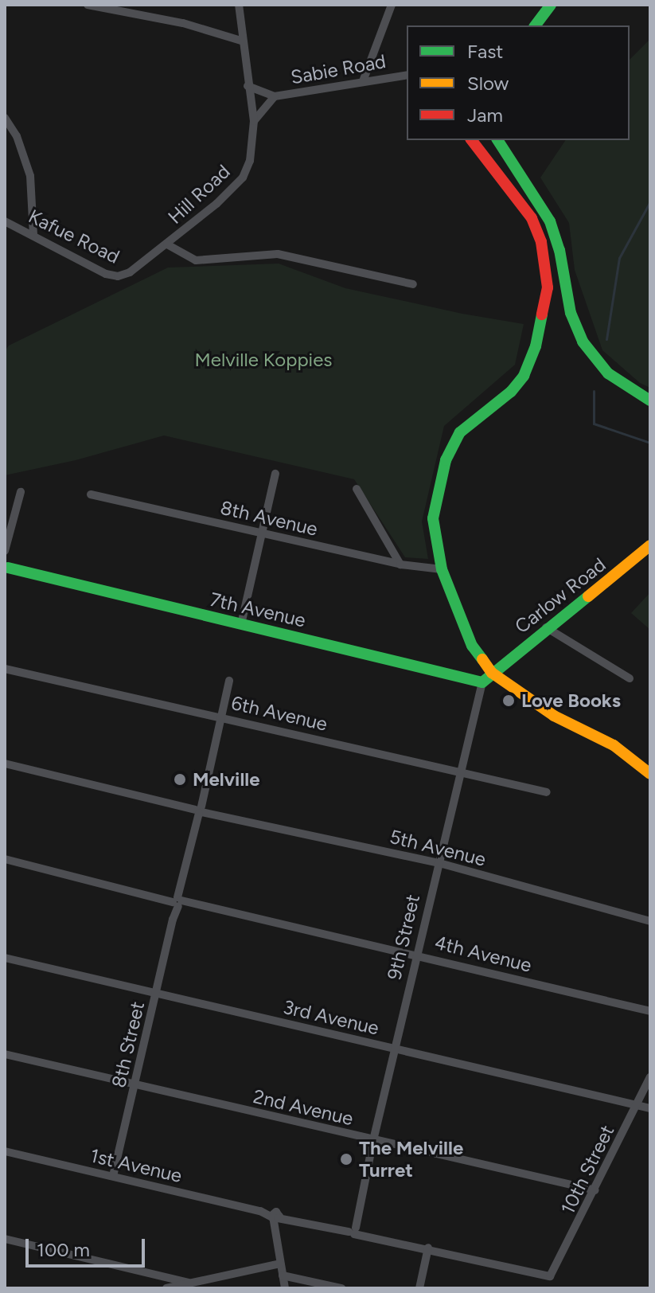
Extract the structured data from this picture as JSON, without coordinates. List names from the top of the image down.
{
  "streets": {
    "street": [
      "Sabie Road",
      "Hill Road",
      "Kafue Road",
      "8th Avenue",
      "Carlow Road",
      "7th Avenue",
      "6th Avenue",
      "5th Avenue",
      "9th Street",
      "4th Avenue",
      "3rd Avenue",
      "8th Street",
      "2nd Avenue",
      "1st Avenue",
      "10th Street"
    ]
  },
  "crossings": [
    ["Sabie Road", "Hill Road"],
    ["Hill Road", "Kafue Road"],
    ["7th Avenue", "9th Street"],
    ["6th Avenue", "9th Street"],
    ["6th Avenue", "8th Street"],
    ["5th Avenue", "9th Street"],
    ["5th Avenue", "8th Street"],
    ["9th Street", "4th Avenue"],
    ["9th Street", "3rd Avenue"],
    ["9th Street", "2nd Avenue"],
    ["9th Street", "1st Avenue"],
    ["4th Avenue", "8th Street"],
    ["3rd Avenue", "8th Street"],
    ["3rd Avenue", "10th Street"],
    ["8th Street", "2nd Avenue"],
    ["8th Street", "1st Avenue"],
    ["2nd Avenue", "10th Street"],
    ["1st Avenue", "10th Street"]
  ],
  "parks": ["Melville Koppies"],
  "places": ["Love Books", "Melville", "The Melville Turret"],
  "legend": ["Fast", "Slow", "Jam"],
  "scale_bar": "100 m"
}
